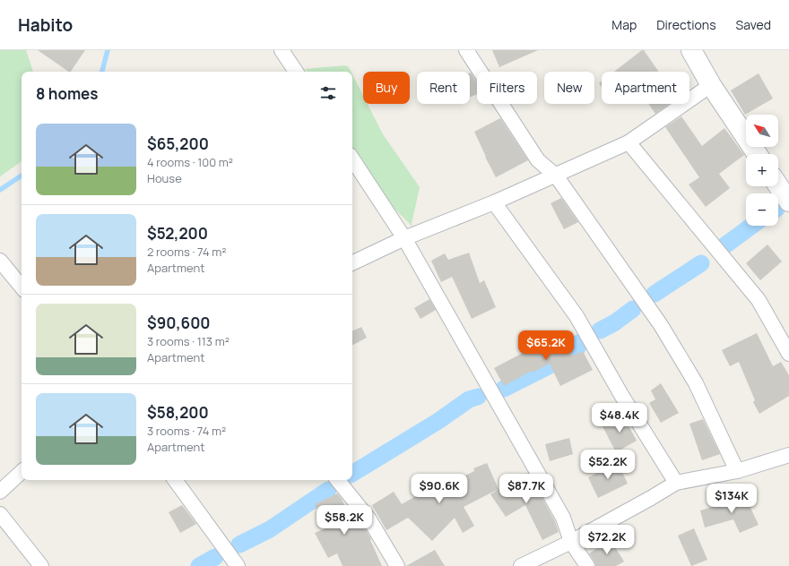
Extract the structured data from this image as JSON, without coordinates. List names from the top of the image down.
{
  "north": "top left",
  "page": {
    "header": "Habito",
    "nav": ["Map", "Directions", "Saved"],
    "chip": [
      "Buy",
      "Rent",
      "Filters",
      "New",
      "Apartment"
    ],
    "heading": "8 homes",
    "map_buttons": ["+", "−"],
    "list": [
      {
        "name": "$65,200",
        "note": "4 rooms · 100 m² · House"
      },
      {
        "name": "$52,200",
        "note": "2 rooms · 74 m² · Apartment"
      },
      {
        "name": "$90,600",
        "note": "3 rooms · 113 m² · Apartment"
      },
      {
        "name": "$58,200",
        "note": "3 rooms · 74 m² · Apartment"
      }
    ],
    "price": [
      "$65.2K",
      "$48.4K",
      "$52.2K",
      "$90.6K",
      "$87.7K",
      "$134K",
      "$58.2K",
      "$72.2K"
    ]
  }
}
